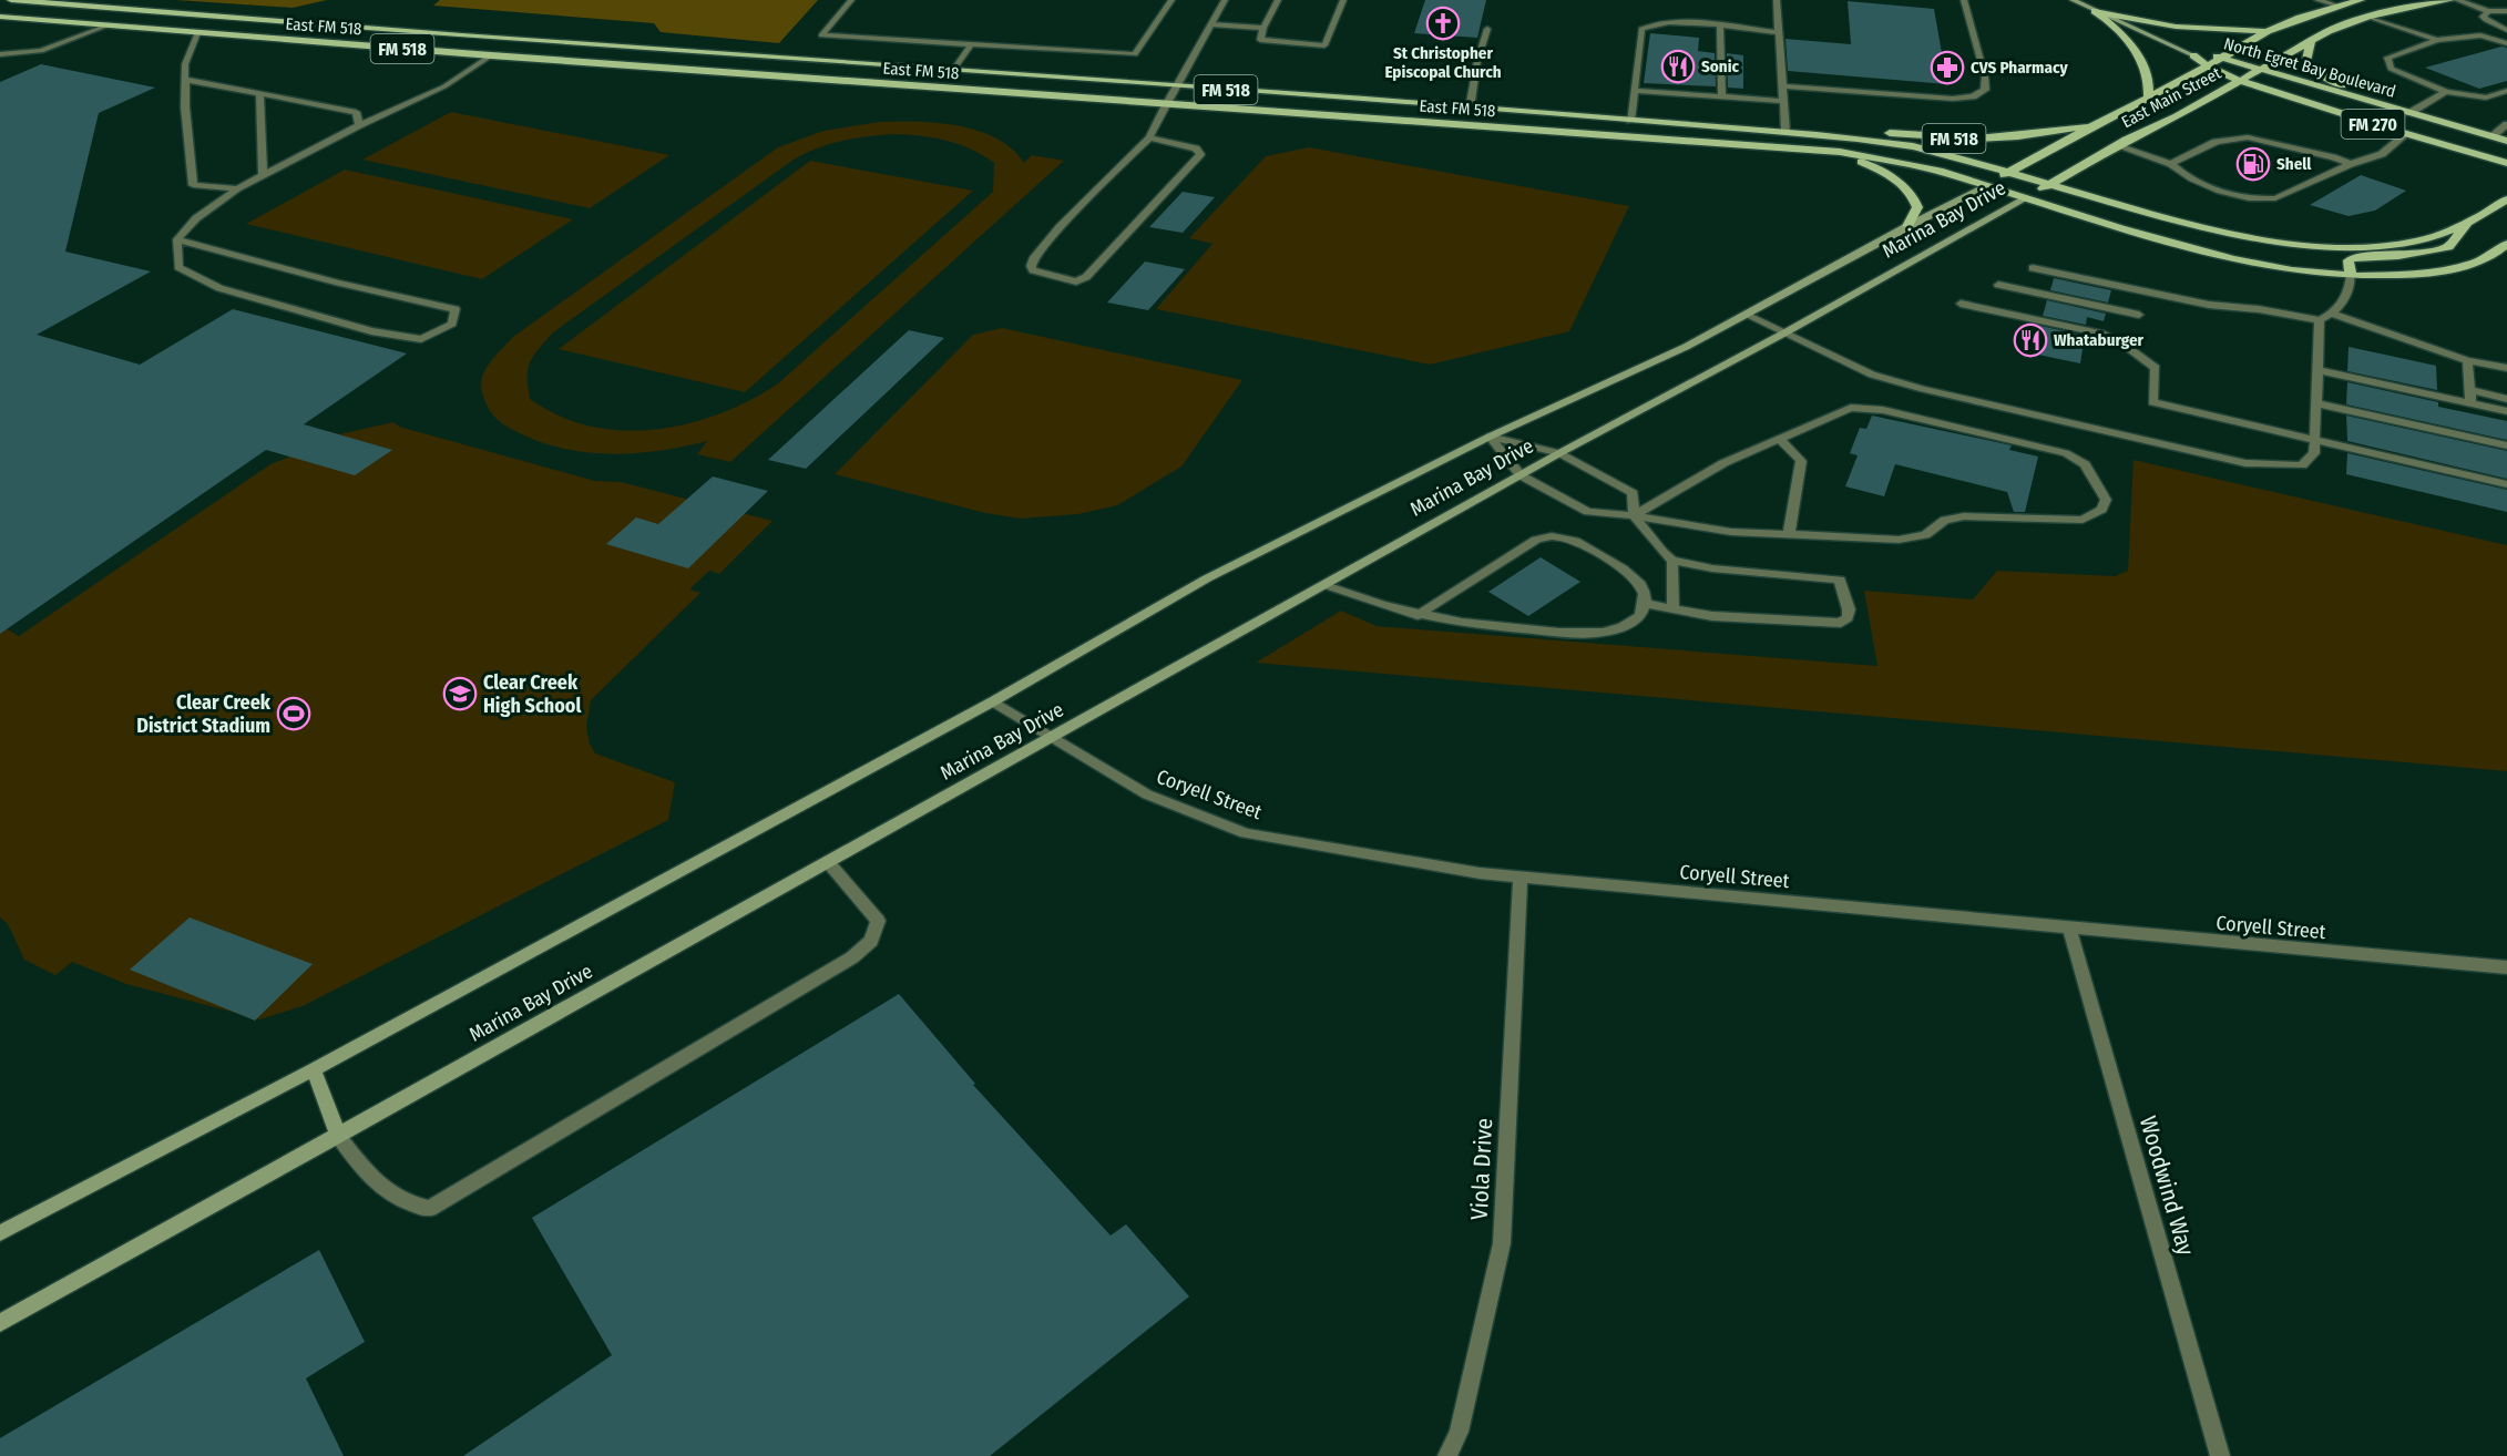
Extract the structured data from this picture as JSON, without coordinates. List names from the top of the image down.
{
  "streets": {
    "main road": [
      "East FM 518",
      "FM 518",
      "North Egret Bay Boulevard",
      "East Main Street",
      "FM 270",
      "Marina Bay Drive"
    ],
    "street": ["Coryell Street", "Viola Drive", "Woodwind Way"]
  },
  "crossings": [
    ["East FM 518", "FM 518"],
    ["FM 518", "East Main Street"],
    ["FM 518", "Marina Bay Drive"],
    ["North Egret Bay Boulevard", "East Main Street"],
    ["North Egret Bay Boulevard", "FM 270"],
    ["East Main Street", "Marina Bay Drive"],
    ["Marina Bay Drive", "Coryell Street"],
    ["Coryell Street", "Viola Drive"],
    ["Coryell Street", "Woodwind Way"]
  ],
  "places": {
    "church": ["St Christopher Episcopal Church"],
    "restaurant": ["Sonic", "Whataburger"],
    "pharmacy": ["CVS Pharmacy"],
    "fuel station": ["Shell"],
    "school or university": ["Clear Creek High School"],
    "sports": ["Clear Creek District Stadium"]
  }
}
